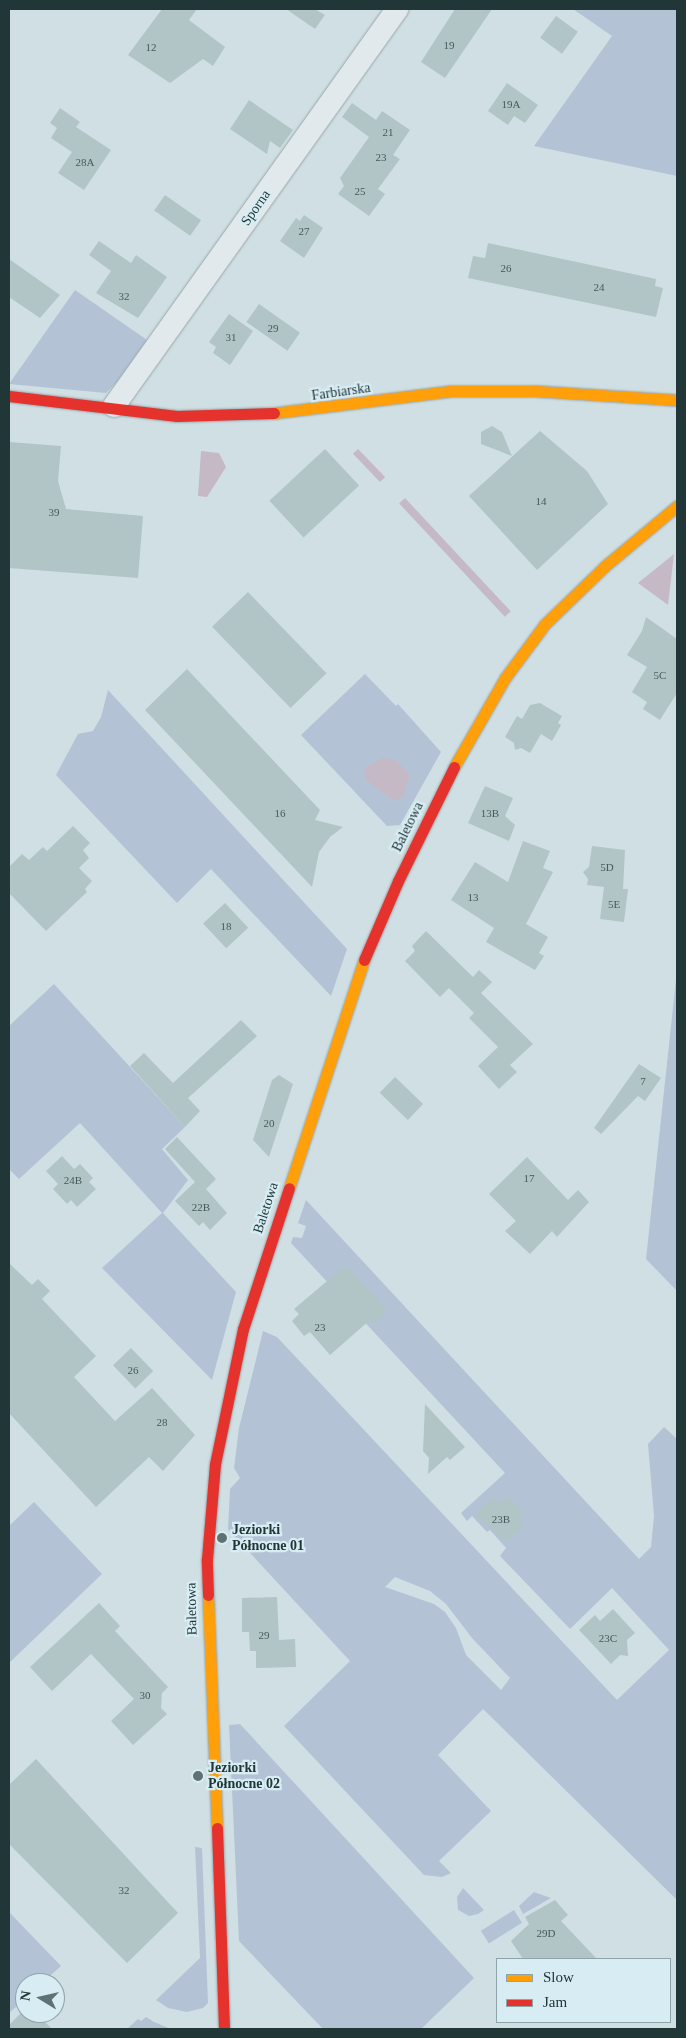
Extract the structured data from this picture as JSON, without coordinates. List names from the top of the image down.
{
  "streets": {
    "street": ["Sporna", "Farbiarska", "Baletowa"]
  },
  "crossings": [
    ["Sporna", "Farbiarska"]
  ],
  "places": ["Jeziorki Północne 01", "Jeziorki Północne 02"],
  "house_numbers": [
    "19",
    "12",
    "19A",
    "21",
    "23",
    "28A",
    "25",
    "27",
    "26",
    "24",
    "32",
    "29",
    "31",
    "14",
    "39",
    "5C",
    "16",
    "13B",
    "5D",
    "13",
    "5E",
    "18",
    "7",
    "20",
    "17",
    "24B",
    "22B",
    "23",
    "26",
    "28",
    "23B",
    "29",
    "23C",
    "30",
    "32",
    "29D"
  ],
  "legend": ["Slow", "Jam"],
  "north": "left"
}
